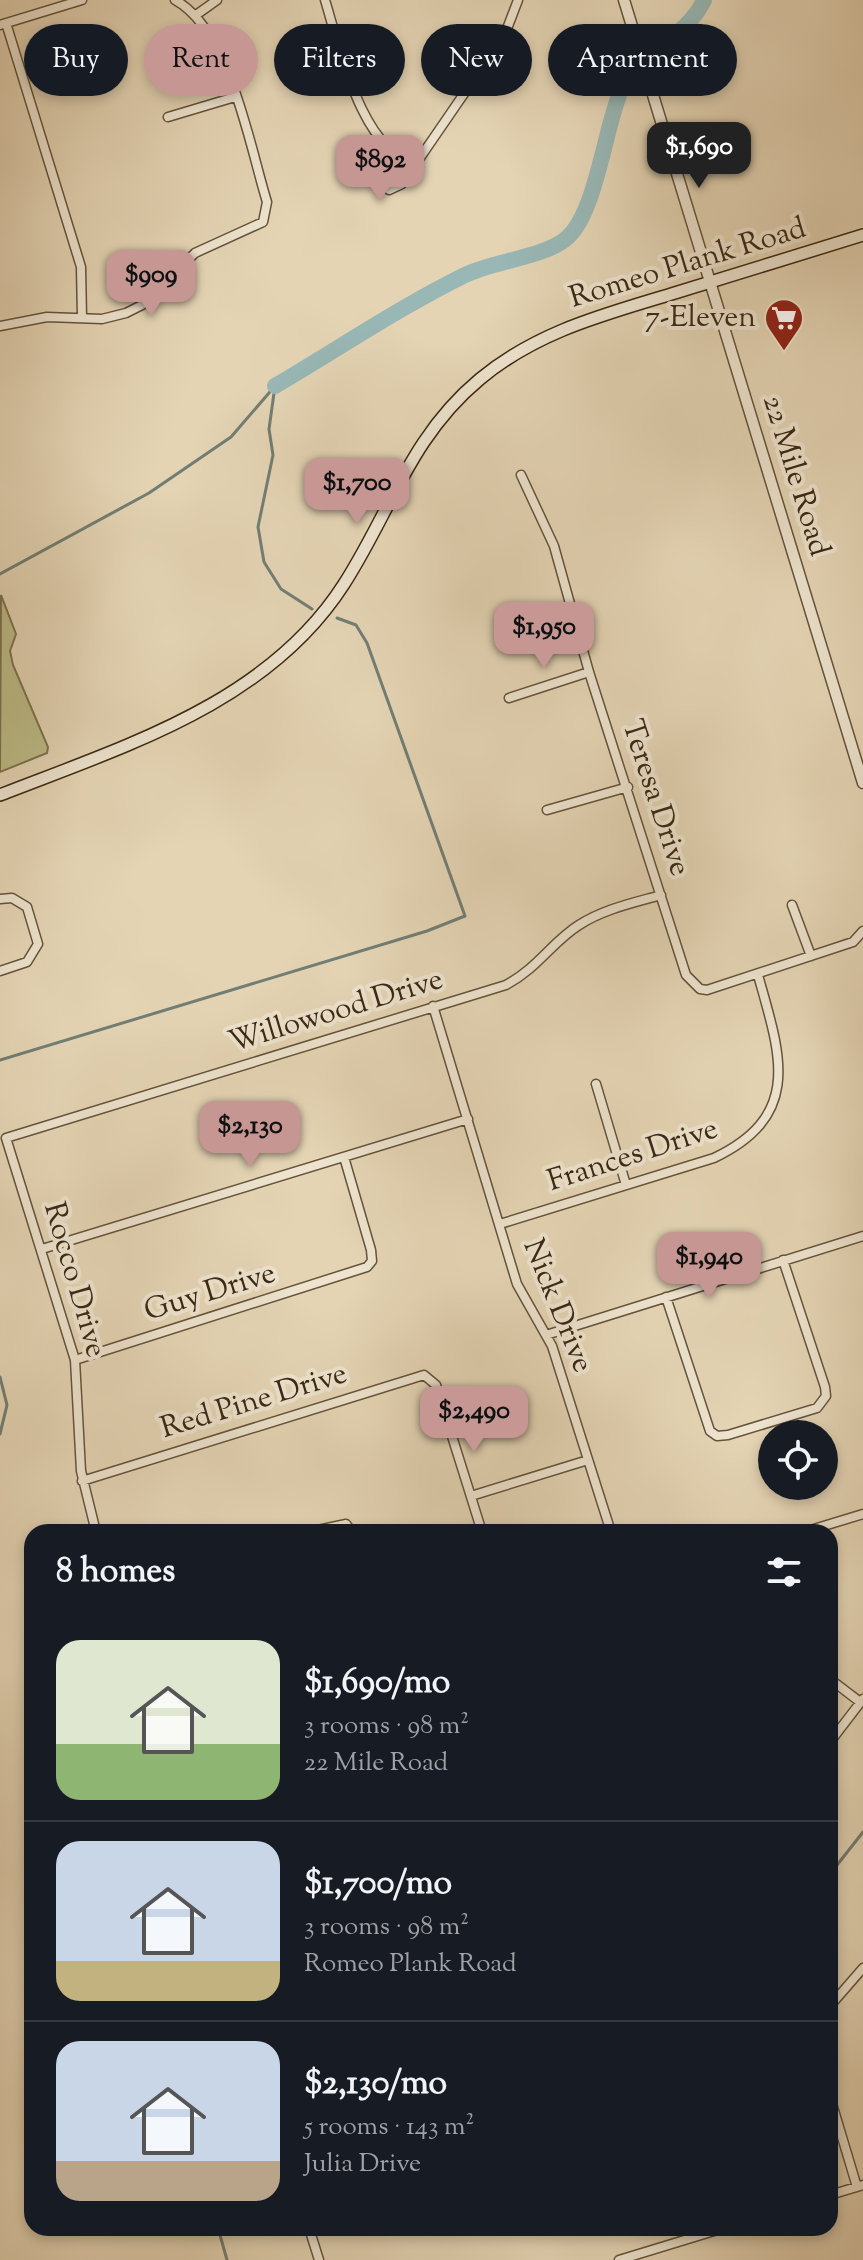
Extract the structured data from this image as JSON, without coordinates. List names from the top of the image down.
{
  "streets": {
    "main road": ["Romeo Plank Road"],
    "street": [
      "22 Mile Road",
      "Teresa Drive",
      "Willowood Drive",
      "Frances Drive",
      "Rocco Drive",
      "Guy Drive",
      "Nick Drive",
      "Red Pine Drive"
    ]
  },
  "crossings": [
    ["Romeo Plank Road", "22 Mile Road"],
    ["Teresa Drive", "Willowood Drive"],
    ["Teresa Drive", "Frances Drive"],
    ["Willowood Drive", "Rocco Drive"],
    ["Willowood Drive", "Nick Drive"],
    ["Frances Drive", "Nick Drive"],
    ["Rocco Drive", "Guy Drive"],
    ["Rocco Drive", "Red Pine Drive"]
  ],
  "places": {
    "supermarket": ["7-Eleven"]
  },
  "page": {
    "chip": [
      "Buy",
      "Rent",
      "Filters",
      "New",
      "Apartment"
    ],
    "price": [
      "$1,690",
      "$892",
      "$909",
      "$1,700",
      "$1,950",
      "$2,130",
      "$1,940",
      "$2,490"
    ],
    "heading": "8 homes",
    "list": [
      {
        "name": "$1,690/mo",
        "note": "3 rooms · 98 m² · 22 Mile Road"
      },
      {
        "name": "$1,700/mo",
        "note": "3 rooms · 98 m² · Romeo Plank Road"
      },
      {
        "name": "$2,130/mo",
        "note": "5 rooms · 143 m² · Julia Drive"
      }
    ]
  }
}
